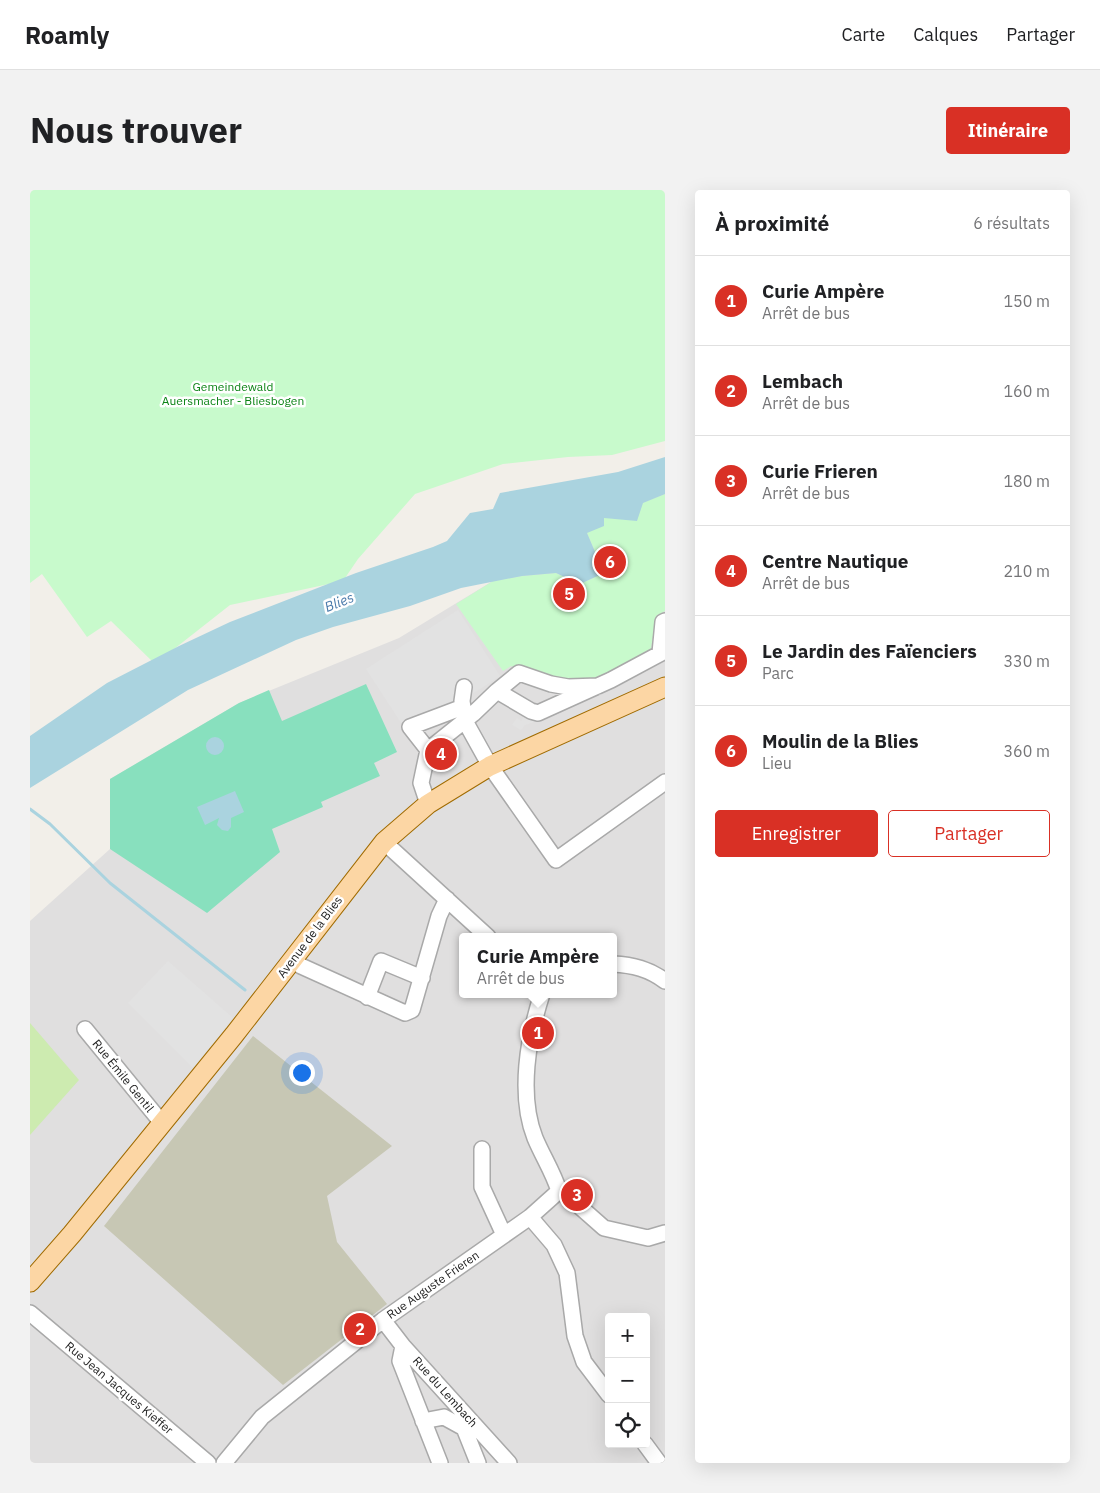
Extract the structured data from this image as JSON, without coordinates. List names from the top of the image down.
{
  "streets": {
    "main road": ["Avenue de la Blies"],
    "street": [
      "Rue Émile Gentil",
      "Rue Auguste Frieren",
      "Rue Jean Jacques Kieffer",
      "Rue du Lembach"
    ]
  },
  "crossings": [
    ["Avenue de la Blies", "Rue Émile Gentil"],
    ["Rue Auguste Frieren", "Rue du Lembach"]
  ],
  "water": ["Blies"],
  "parks": ["Gemeindewald Auersmacher - Bliesbogen"],
  "page": {
    "header": "Roamly",
    "nav": ["Carte", "Calques", "Partager"],
    "title": "Nous trouver",
    "buttons": [
      "Itinéraire",
      ["Enregistrer", "Partager"]
    ],
    "heading": ["À proximité", "6 résultats"],
    "list": [
      {
        "mark": "1",
        "name": "Curie Ampère",
        "note": "Arrêt de bus",
        "value": "150 m"
      },
      {
        "mark": "2",
        "name": "Lembach",
        "note": "Arrêt de bus",
        "value": "160 m"
      },
      {
        "mark": "3",
        "name": "Curie Frieren",
        "note": "Arrêt de bus",
        "value": "180 m"
      },
      {
        "mark": "4",
        "name": "Centre Nautique",
        "note": "Arrêt de bus",
        "value": "210 m"
      },
      {
        "mark": "5",
        "name": "Le Jardin des Faïenciers",
        "note": "Parc",
        "value": "330 m"
      },
      {
        "mark": "6",
        "name": "Moulin de la Blies",
        "note": "Lieu",
        "value": "360 m"
      }
    ],
    "pins": [
      "6",
      "5",
      "4",
      "1",
      "3",
      "2"
    ],
    "popup": ["Curie Ampère", "Arrêt de bus"],
    "map_buttons": ["+", "−"]
  }
}
